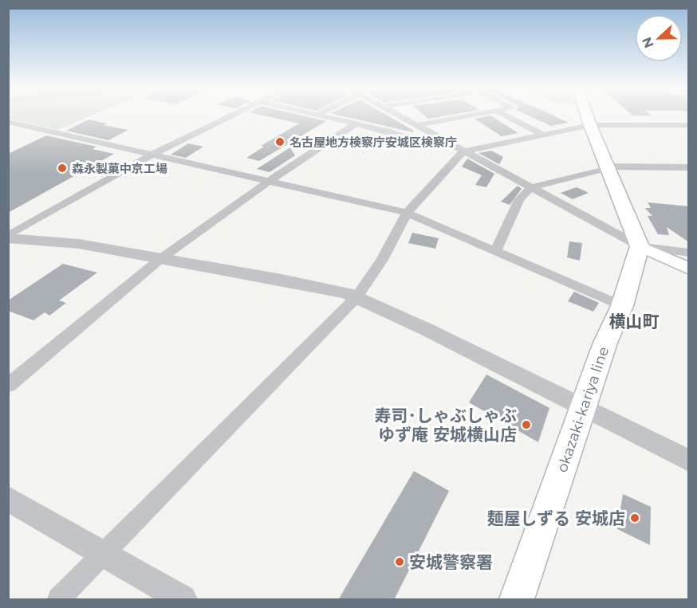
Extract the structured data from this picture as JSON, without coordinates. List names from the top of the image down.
{
  "streets": {
    "main road": ["okazaki-kariya line"]
  },
  "districts": ["横山町"],
  "places": [
    "名古屋地方検察庁安城区検察庁",
    "森永製菓中京工場",
    "寿司･しゃぶしゃぶ ゆず庵 安城横山店",
    "麺屋しずる 安城店",
    "安城警察署"
  ],
  "north": "left"
}
